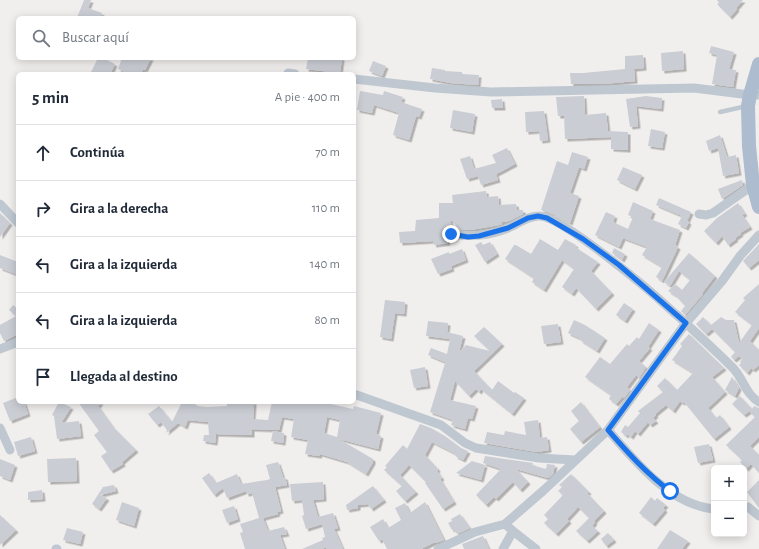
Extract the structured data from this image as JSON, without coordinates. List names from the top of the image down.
{
  "page": {
    "search": "Buscar aquí",
    "heading": ["5 min", "A pie · 400 m"],
    "list": [
      ["Continúa", "70 m"],
      ["Gira a la derecha", "110 m"],
      ["Gira a la izquierda", "140 m"],
      ["Gira a la izquierda", "80 m"],
      "Llegada al destino"
    ],
    "map_buttons": ["+", "−"]
  }
}
